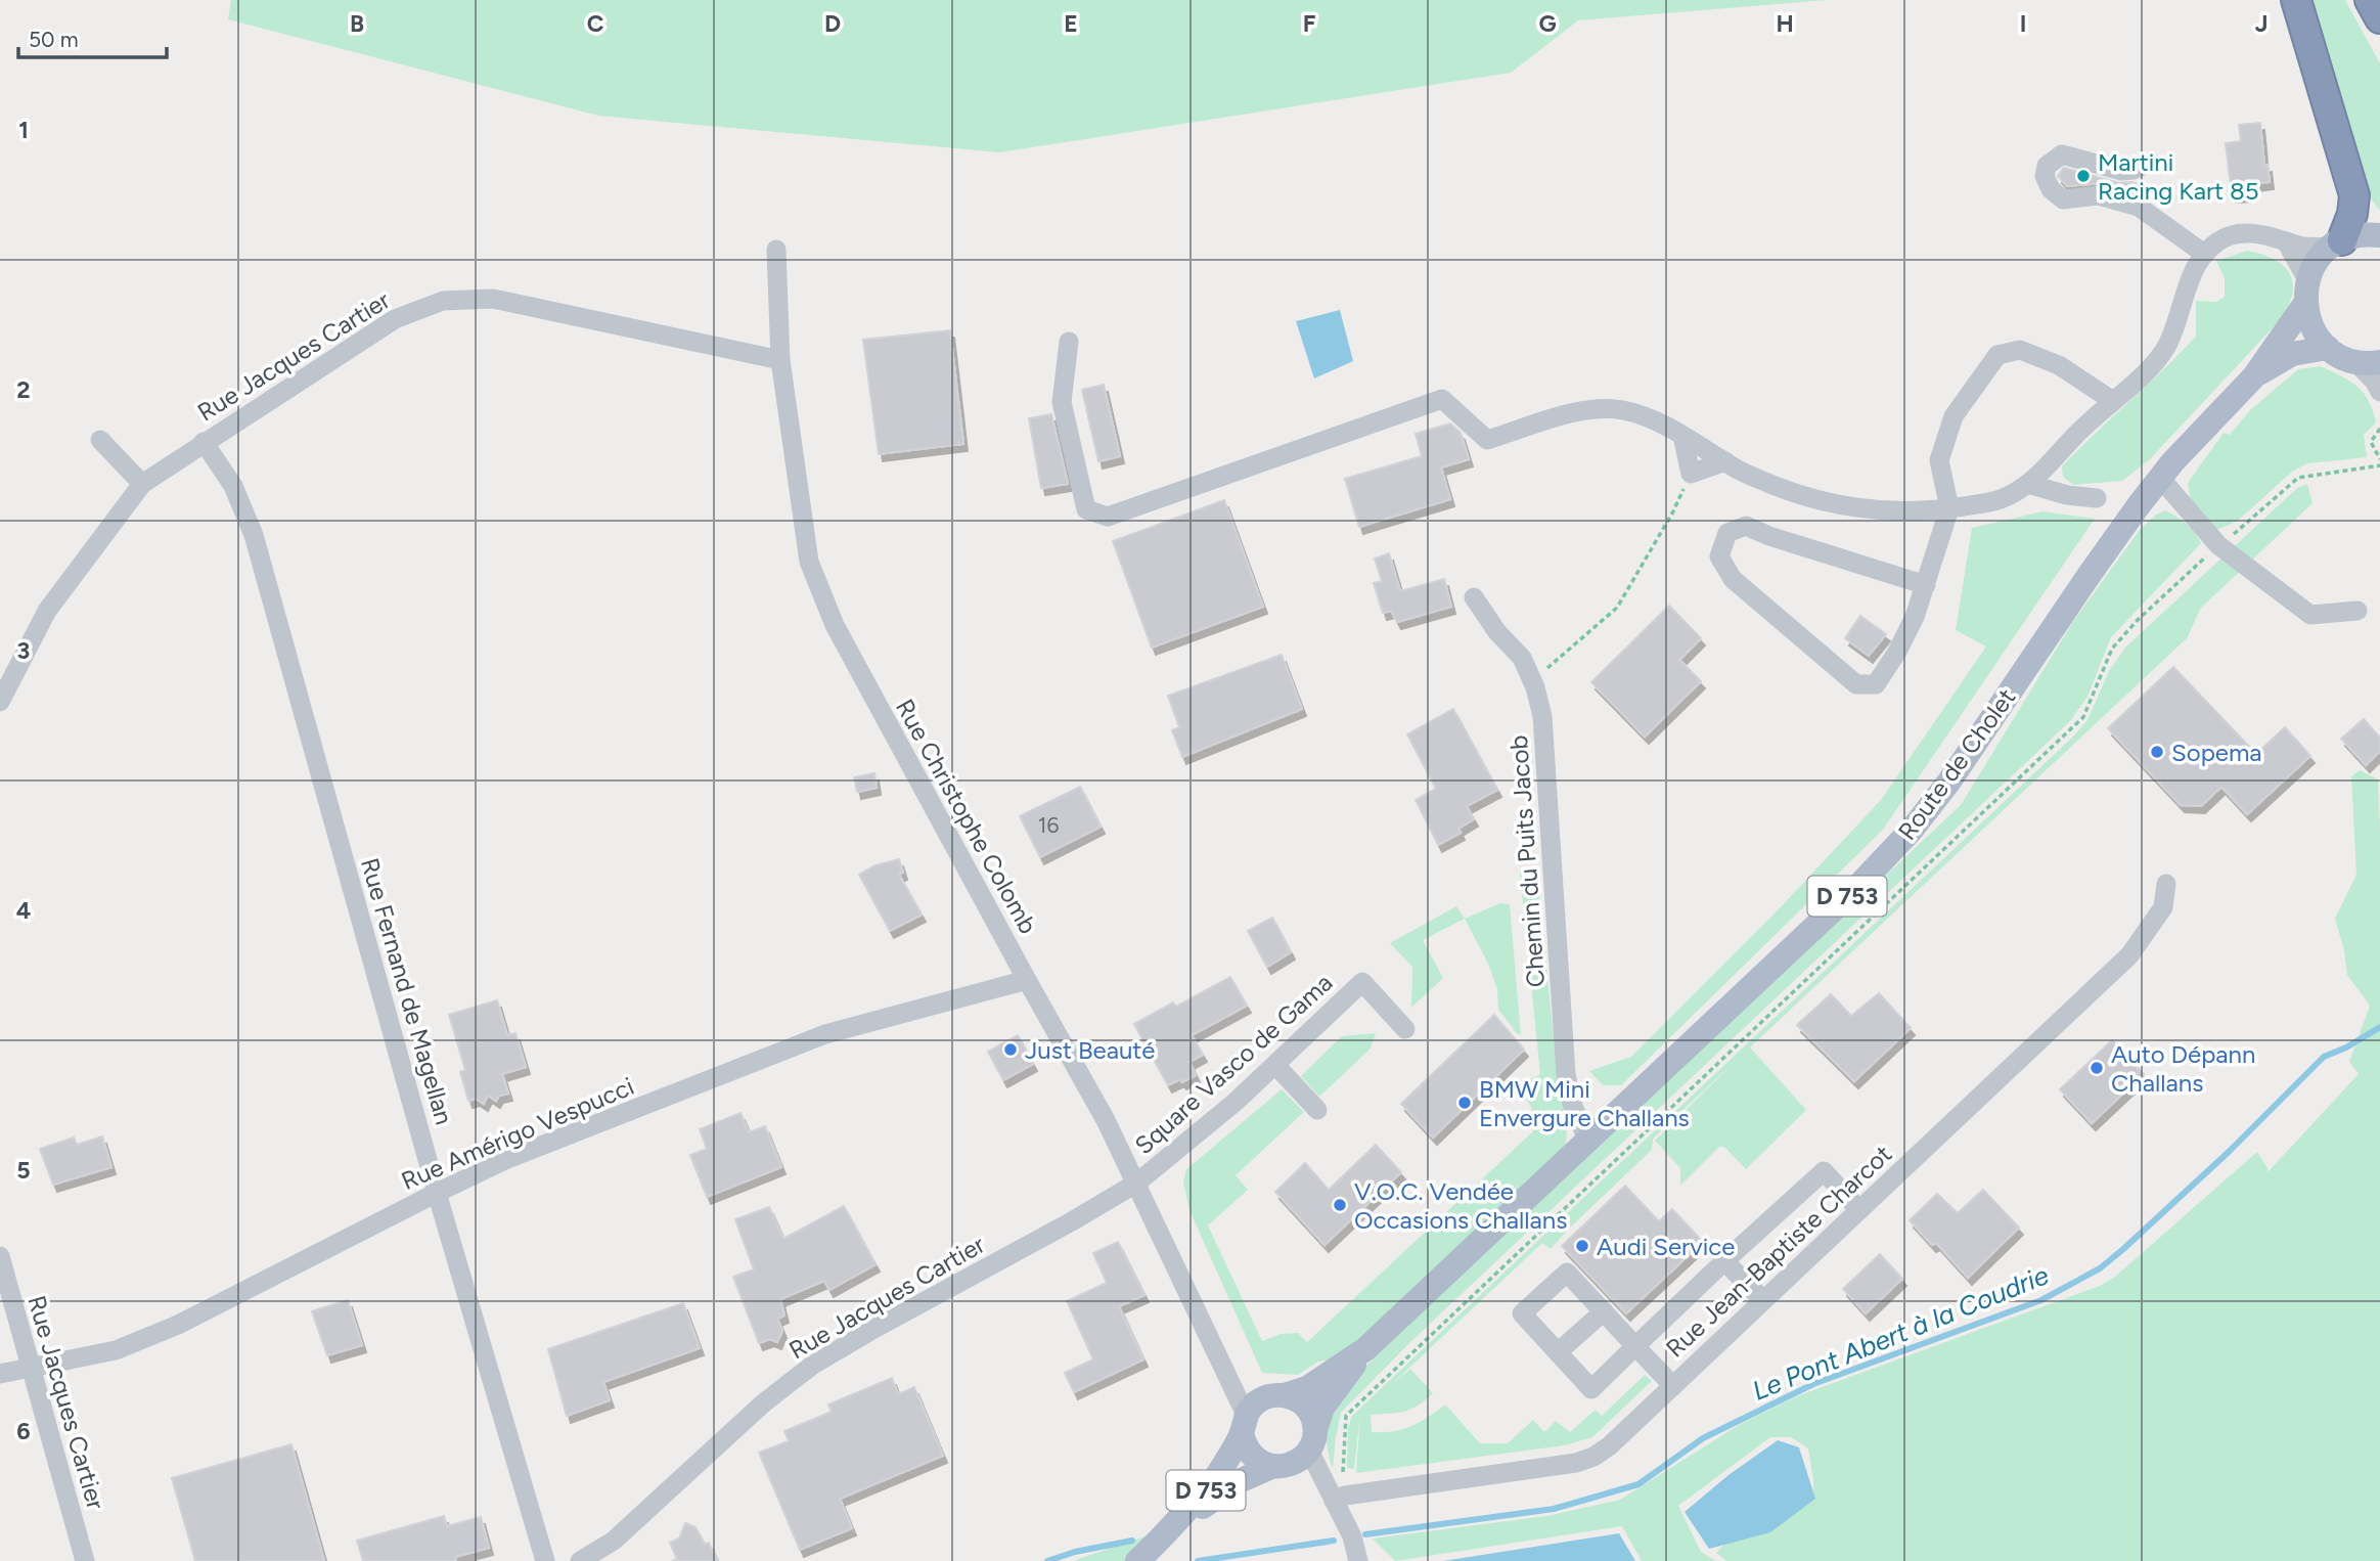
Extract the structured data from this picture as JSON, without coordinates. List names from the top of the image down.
{
  "streets": {
    "main road": ["Route de Cholet", "D 753"],
    "street": [
      "Rue Jacques Cartier",
      "Rue Christophe Colomb",
      "Chemin du Puits Jacob",
      "Rue Fernand de Magellan",
      "Square Vasco de Gama",
      "Rue Amérigo Vespucci",
      "Rue Jean-Baptiste Charcot"
    ]
  },
  "crossings": [
    ["Rue Jacques Cartier", "Rue Christophe Colomb"],
    ["Rue Jacques Cartier", "Rue Fernand de Magellan"],
    ["Rue Jacques Cartier", "Square Vasco de Gama"],
    ["Rue Jacques Cartier", "Rue Amérigo Vespucci"],
    ["Route de Cholet", "Rue Christophe Colomb"],
    ["Route de Cholet", "Chemin du Puits Jacob"],
    ["Route de Cholet", "D 753"],
    ["Rue Christophe Colomb", "D 753"],
    ["Rue Christophe Colomb", "Square Vasco de Gama"],
    ["Rue Christophe Colomb", "Rue Amérigo Vespucci"],
    ["Rue Fernand de Magellan", "Rue Amérigo Vespucci"]
  ],
  "water": ["Le Pont Abert à la Coudrie"],
  "places": [
    "Martini Racing Kart 85",
    "Sopema",
    "Just Beauté",
    "Auto Dépann Challans",
    "BMW Mini Envergure Challans",
    "V.O.C. Vendée Occasions Challans",
    "Audi Service"
  ],
  "house_numbers": ["16"],
  "scale_bar": "50 m",
  "grid": {
    "columns": [
      "B",
      "C",
      "D",
      "E",
      "F",
      "G",
      "H",
      "I",
      "J"
    ],
    "rows": [
      "1",
      "2",
      "3",
      "4",
      "5",
      "6"
    ]
  }
}
